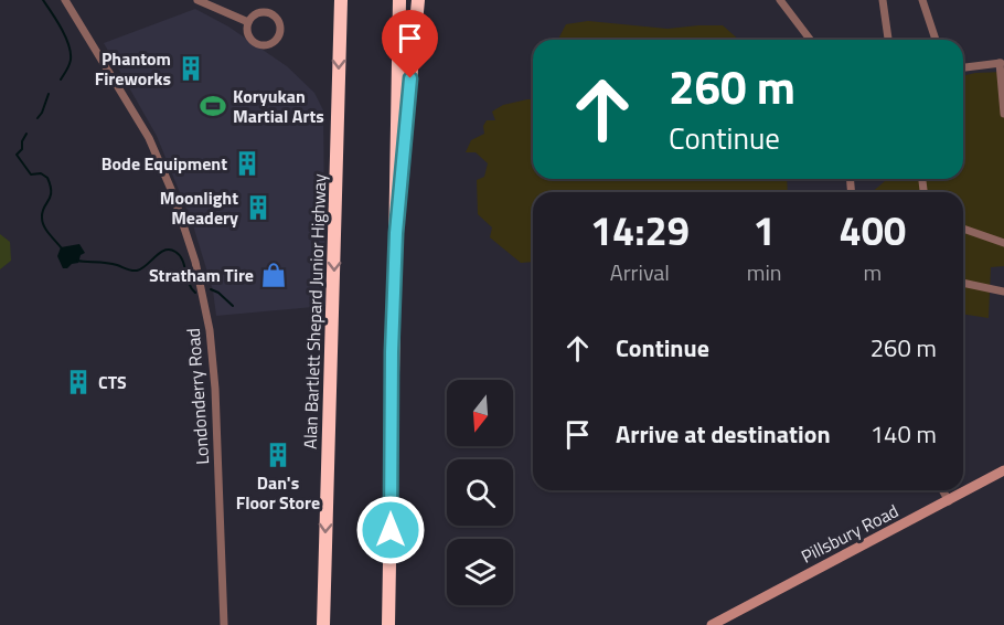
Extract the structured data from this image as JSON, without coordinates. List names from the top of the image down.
{
  "streets": {
    "highway": ["Alan Bartlett Shepard Junior Highway"],
    "street": ["Londonderry Road", "Pillsbury Road"]
  },
  "places": {
    "building": [
      "Phantom Fireworks",
      "Bode Equipment",
      "Moonlight Meadery",
      "CTS",
      "Dan's Floor Store"
    ],
    "sports": ["Koryukan Martial Arts"],
    "shop": ["Stratham Tire"]
  },
  "north": "bottom",
  "page": {
    "turn": ["260 m", "Continue"],
    "eta": [
      "14:29",
      "Arrival",
      "1",
      "min",
      "400",
      "m"
    ],
    "list": [
      {
        "name": "Continue",
        "value": "260 m"
      },
      {
        "name": "Arrive at destination",
        "value": "140 m"
      }
    ]
  }
}
